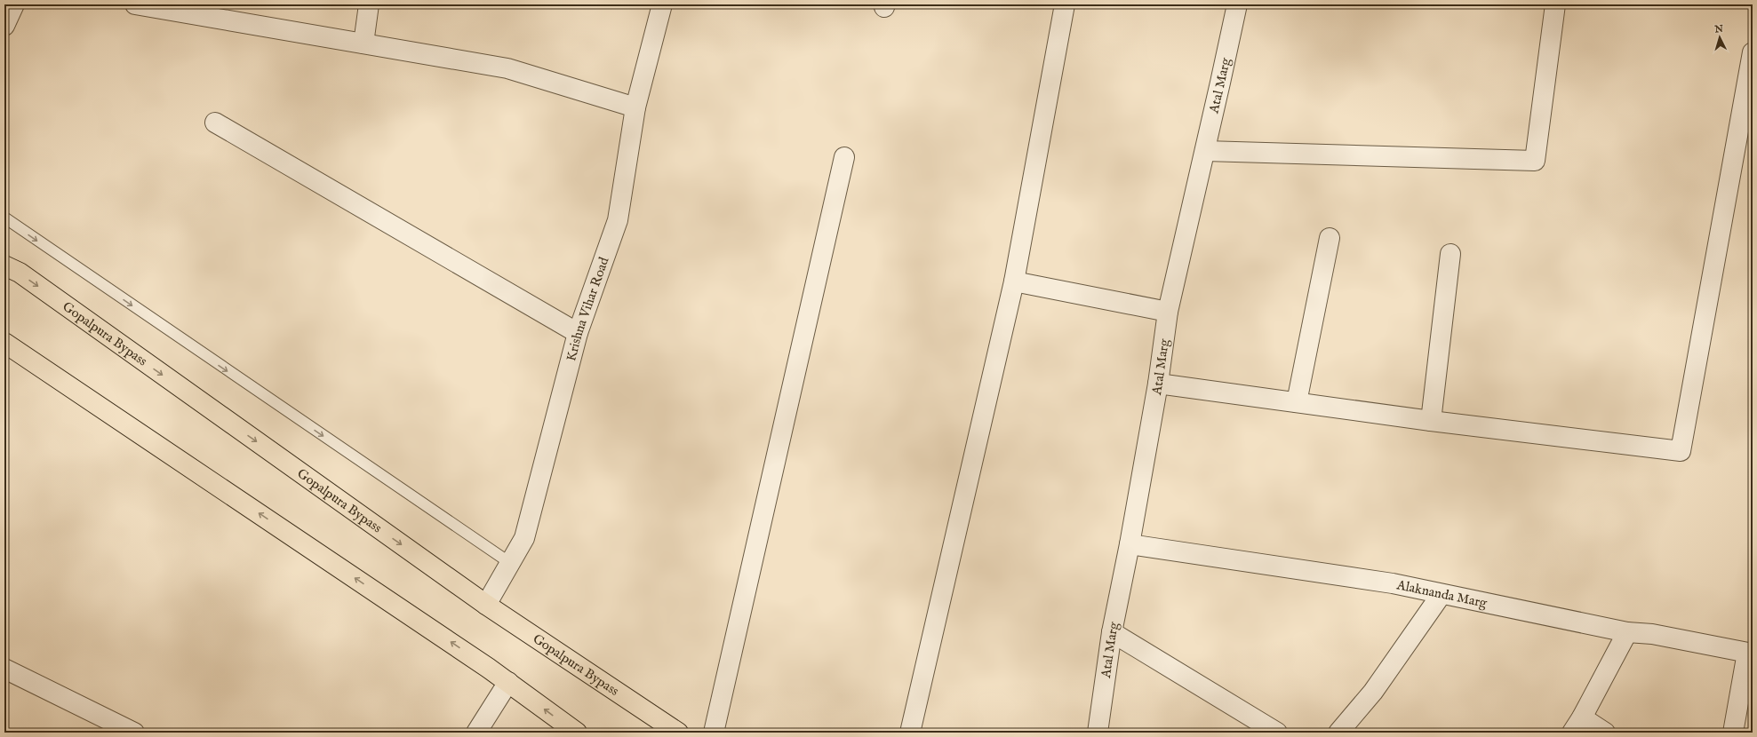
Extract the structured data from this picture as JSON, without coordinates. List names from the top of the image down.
{
  "streets": {
    "main road": ["Gopalpura Bypass"],
    "street": ["Atal Marg", "Krishna Vihar Road", "Alaknanda Marg"]
  },
  "crossings": [
    ["Atal Marg", "Alaknanda Marg"],
    ["Krishna Vihar Road", "Gopalpura Bypass"]
  ],
  "north": "top"
}
